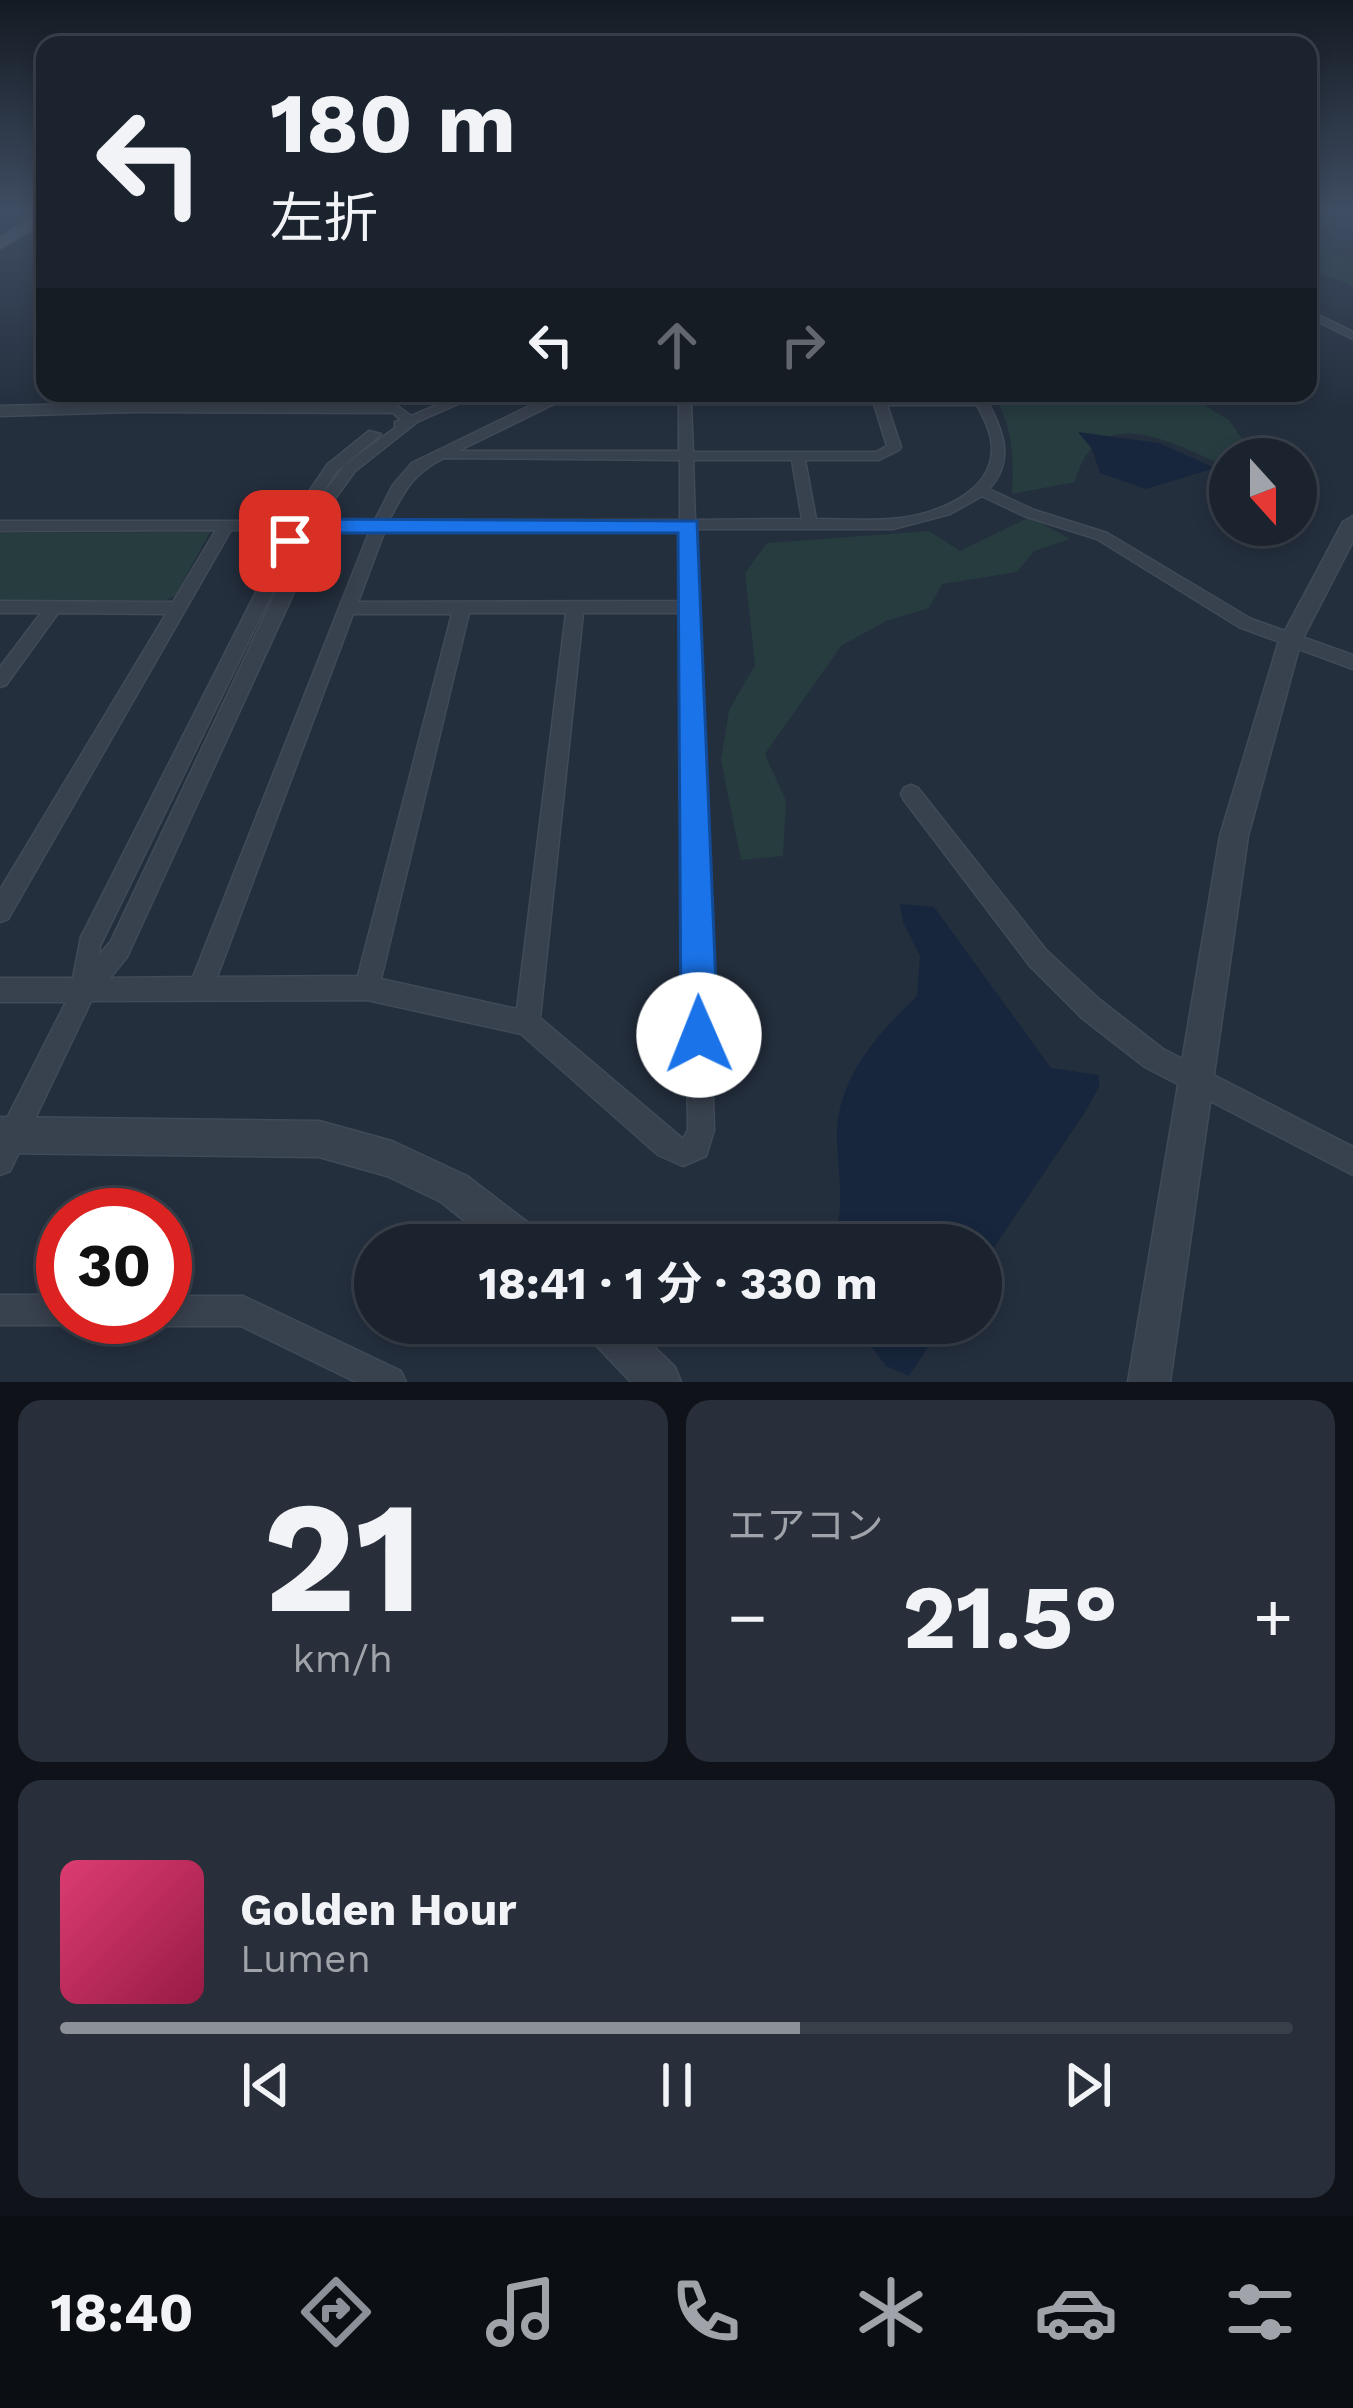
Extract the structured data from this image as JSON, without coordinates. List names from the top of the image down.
{
  "north": "bottom",
  "page": {
    "turn": ["180 m", "左折"],
    "limit": "30",
    "trip": "18:41 · 1 分 · 330 m",
    "tile": [
      ["21", "km/h"],
      "エアコン"
    ],
    "heat": ["−", "21.5°", "+"],
    "song": ["Golden Hour", "Lumen"],
    "tabs": "18:40"
  }
}
